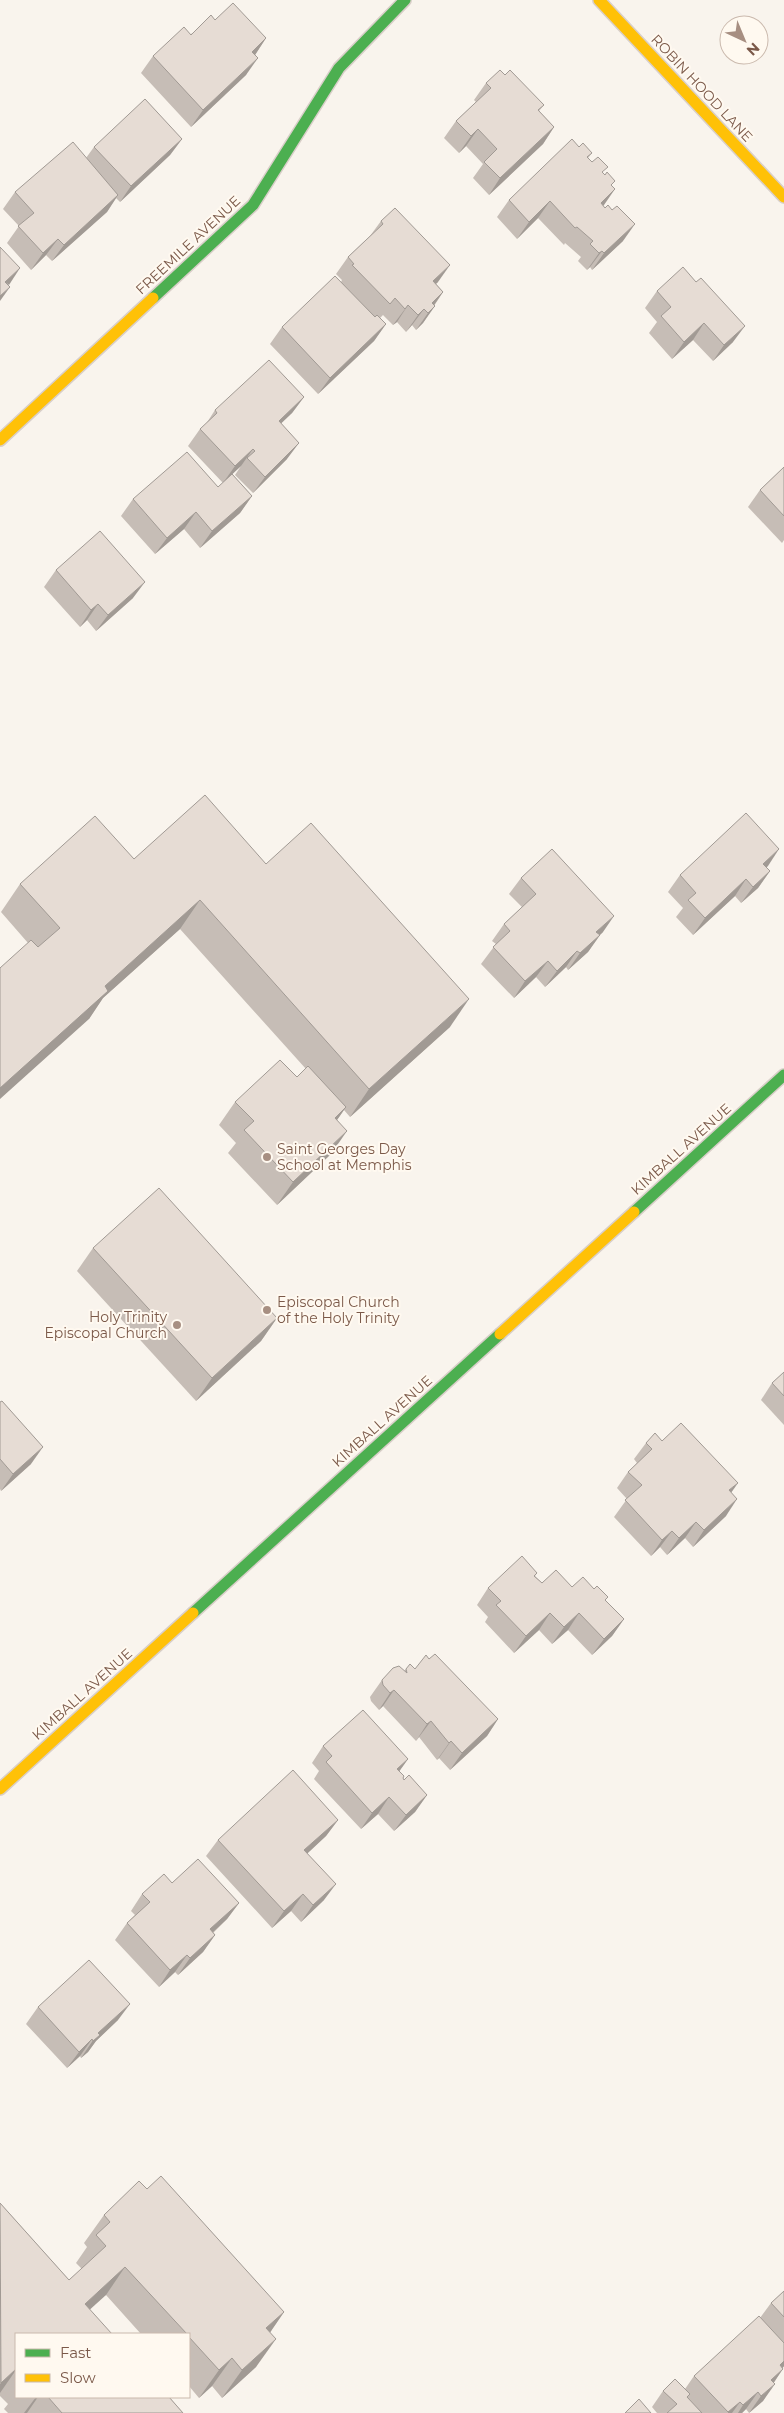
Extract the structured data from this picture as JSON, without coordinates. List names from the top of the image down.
{
  "streets": {
    "main road": ["ROBIN HOOD LANE", "FREEMILE AVENUE", "KIMBALL AVENUE"]
  },
  "places": ["Saint Georges Day School at Memphis", "Episcopal Church of the Holy Trinity", "Holy Trinity Episcopal Church"],
  "legend": ["Fast", "Slow"],
  "north": "bottom right"
}
